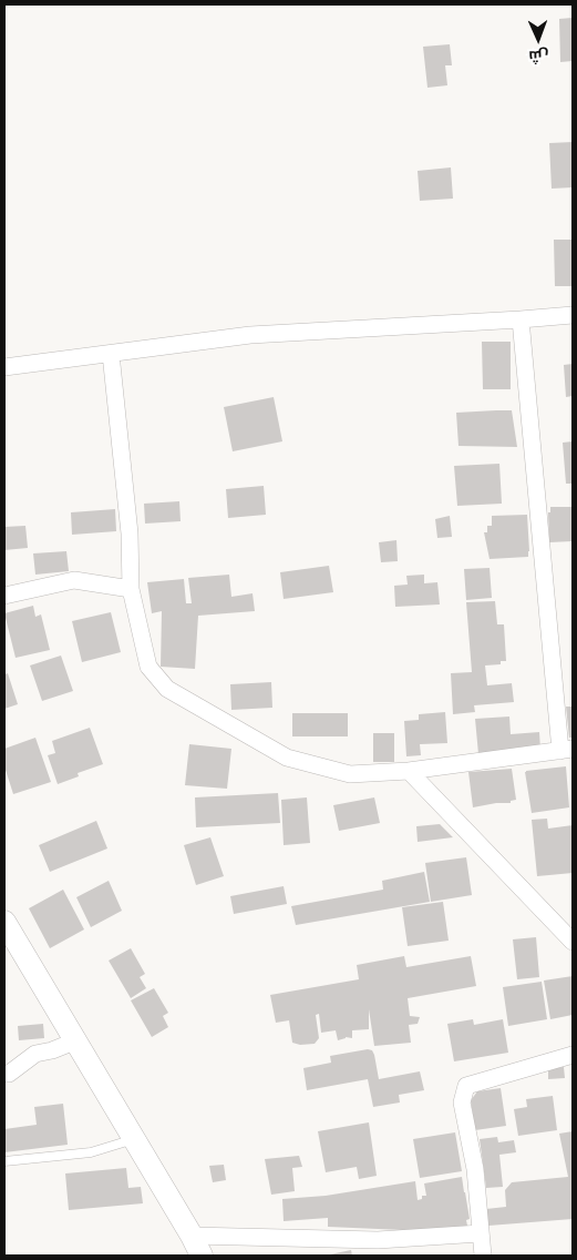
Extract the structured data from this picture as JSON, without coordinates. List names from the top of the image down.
{
  "north": "bottom"
}
